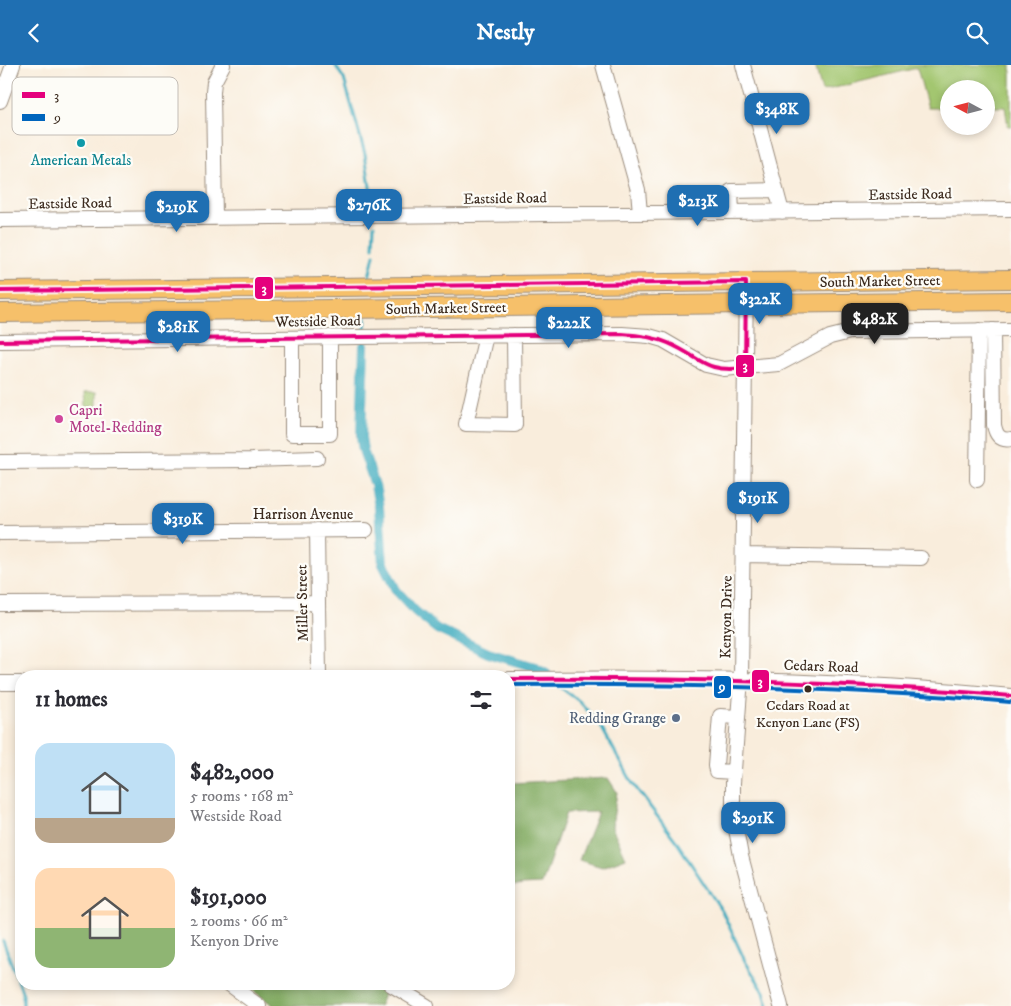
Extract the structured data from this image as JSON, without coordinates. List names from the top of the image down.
{
  "streets": {
    "main road": ["South Market Street"],
    "street": [
      "Eastside Road",
      "Westside Road",
      "Harrison Avenue",
      "Miller Street",
      "Kenyon Drive",
      "Cedars Road"
    ]
  },
  "crossings": [
    ["South Market Street", "Kenyon Drive"],
    ["Westside Road", "Kenyon Drive"],
    ["Harrison Avenue", "Miller Street"],
    ["Kenyon Drive", "Cedars Road"]
  ],
  "places": [
    "American Metals",
    "Capri Motel-Redding",
    "Cedars Road at Kenyon Lane (FS)",
    "Redding Grange"
  ],
  "lines": ["transit line 3", "transit line 9"],
  "legend": ["3", "9"],
  "north": "left",
  "page": {
    "header": "Nestly",
    "price": [
      "$348K",
      "$213K",
      "$276K",
      "$219K",
      "$322K",
      "$482K",
      "$222K",
      "$281K",
      "$191K",
      "$319K",
      "$291K"
    ],
    "heading": "11 homes",
    "list": [
      {
        "name": "$482,000",
        "note": "5 rooms · 168 m² · Westside Road"
      },
      {
        "name": "$191,000",
        "note": "2 rooms · 66 m² · Kenyon Drive"
      }
    ]
  }
}
